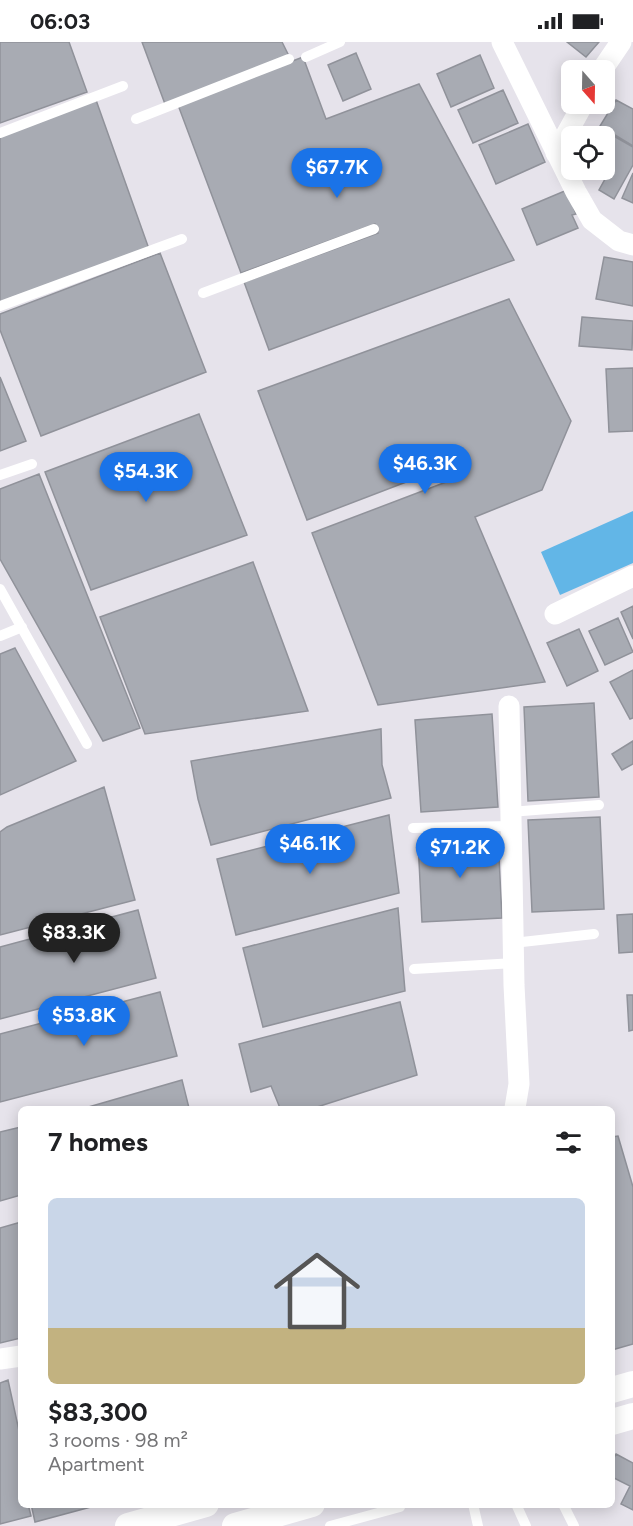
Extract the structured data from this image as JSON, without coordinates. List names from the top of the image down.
{
  "north": "bottom",
  "page": {
    "status": "06:03",
    "price": [
      "$67.7K",
      "$46.3K",
      "$54.3K",
      "$46.1K",
      "$71.2K",
      "$83.3K",
      "$53.8K"
    ],
    "heading": "7 homes",
    "list": [
      {
        "name": "$83,300",
        "note": "3 rooms · 98 m² · Apartment"
      }
    ]
  }
}
